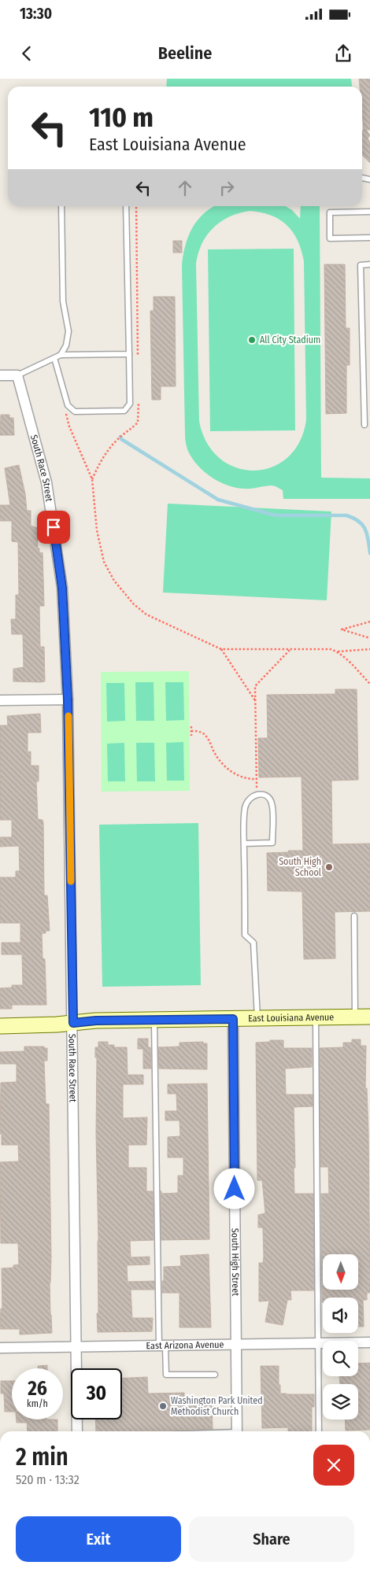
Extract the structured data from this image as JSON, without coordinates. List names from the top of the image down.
{
  "streets": {
    "street": [
      "South Race Street",
      "East Louisiana Avenue",
      "South High Street",
      "East Arizona Avenue"
    ]
  },
  "crossings": [
    ["South Race Street", "East Louisiana Avenue"],
    ["South Race Street", "East Arizona Avenue"],
    ["East Louisiana Avenue", "South High Street"],
    ["South High Street", "East Arizona Avenue"]
  ],
  "places": ["All City Stadium", "South High School", "Washington Park United Methodist Church"],
  "north": "bottom",
  "page": {
    "status": "13:30",
    "header": "Beeline",
    "turn": ["110 m", "East Louisiana Avenue"],
    "speed": "26 km/h",
    "limit": "30",
    "heading": ["2 min", "520 m · 13:32"],
    "buttons": ["Exit", "Share"]
  }
}
